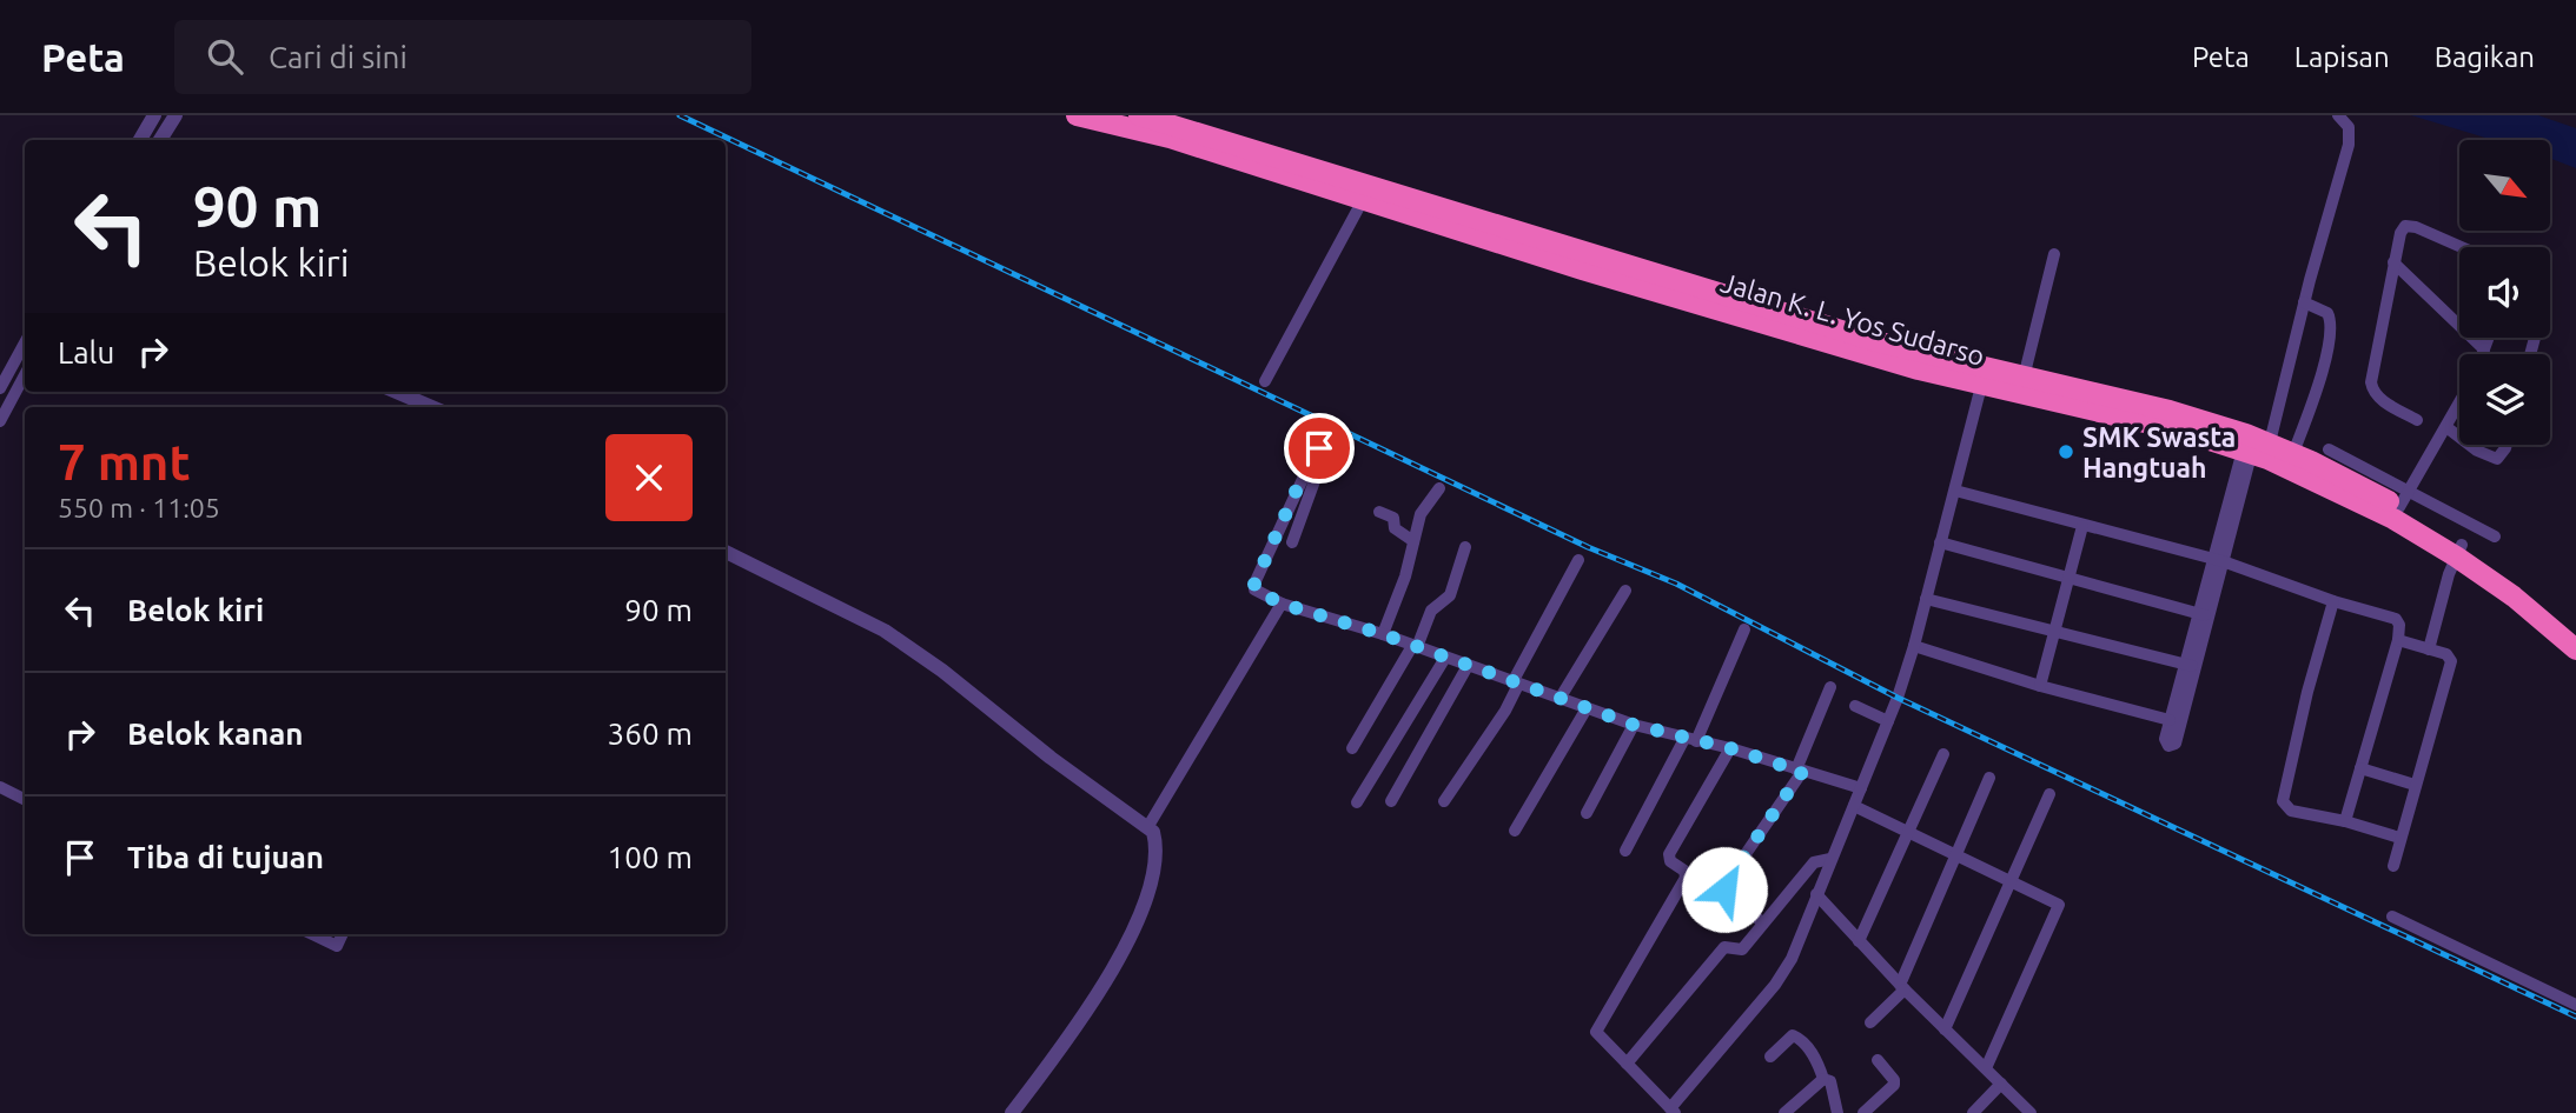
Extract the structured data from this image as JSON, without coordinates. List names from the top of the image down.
{
  "streets": {
    "highway": ["Jalan K. L. Yos Sudarso"]
  },
  "places": ["SMK Swasta Hangtuah"],
  "north": "bottom right",
  "page": {
    "header": "Peta",
    "search": "Cari di sini",
    "nav": ["Peta", "Lapisan", "Bagikan"],
    "turn": ["90 m", "Belok kiri"],
    "then": "Lalu",
    "heading": ["7 mnt", "550 m · 11:05"],
    "list": [
      {
        "name": "Belok kiri",
        "value": "90 m"
      },
      {
        "name": "Belok kanan",
        "value": "360 m"
      },
      {
        "name": "Tiba di tujuan",
        "value": "100 m"
      }
    ]
  }
}
